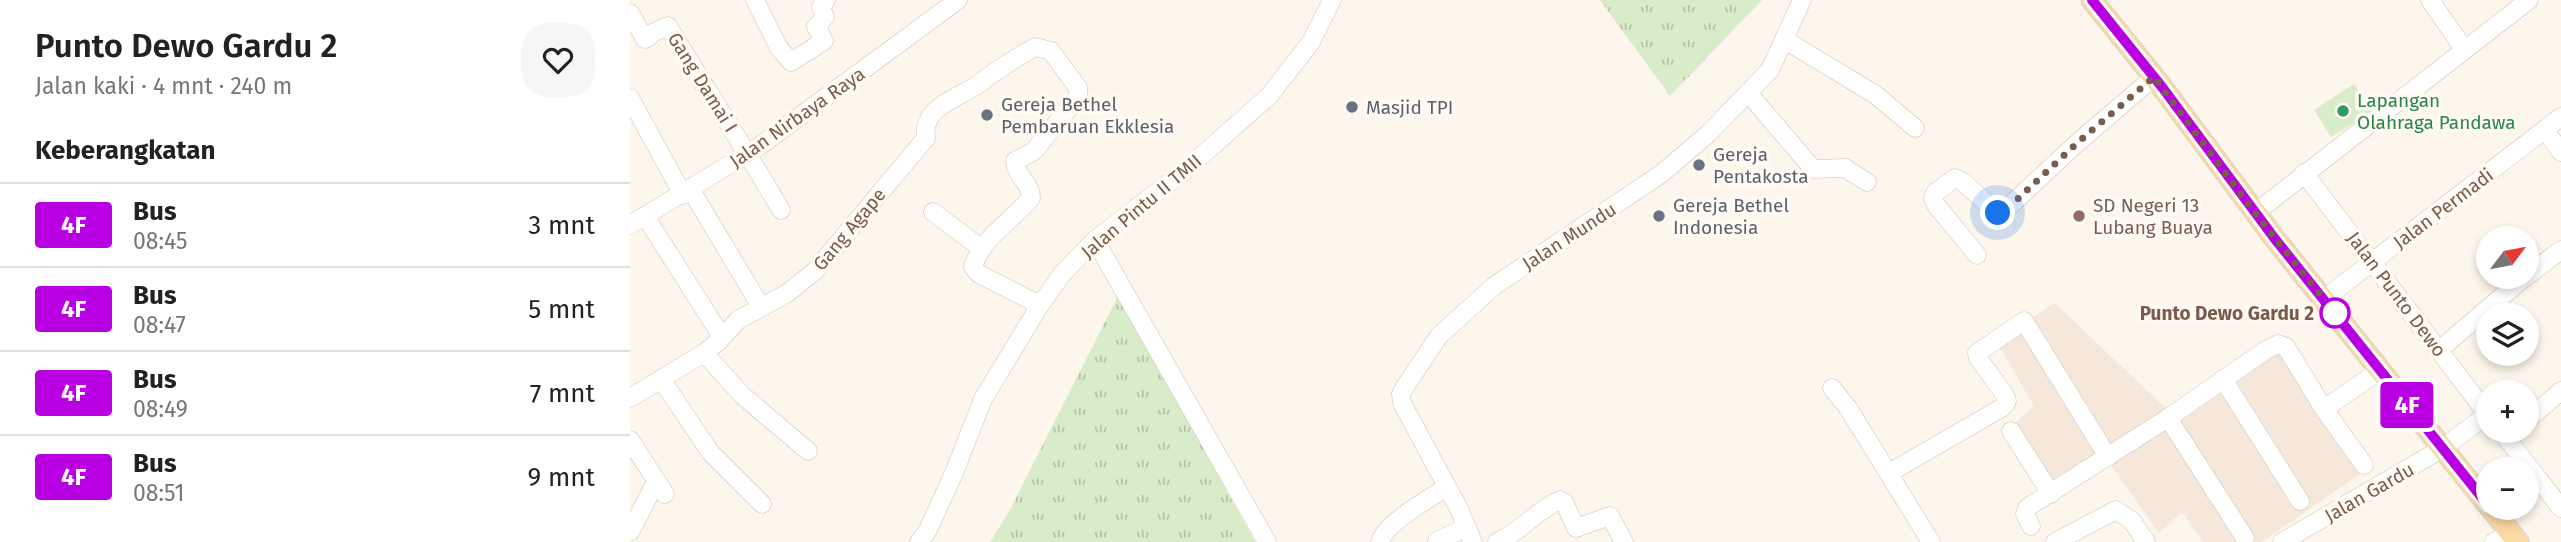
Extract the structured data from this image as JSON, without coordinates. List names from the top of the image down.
{
  "streets": {
    "street": [
      "Gang Damai I",
      "Jalan Nirbaya Raya",
      "Jalan Pintu II TMII",
      "Jalan Permadi",
      "Gang Agape",
      "Jalan Mundu",
      "Jalan Punto Dewo",
      "Jalan Gardu"
    ]
  },
  "crossings": [
    ["Gang Damai I", "Jalan Nirbaya Raya"],
    ["Jalan Permadi", "Jalan Punto Dewo"]
  ],
  "places": [
    "Masjid TPI",
    "Lapangan Olahraga Pandawa",
    "Gereja Bethel Pembaruan Ekklesia",
    "Gereja Pentakosta",
    "Gereja Bethel Indonesia",
    "SD Negeri 13 Lubang Buaya",
    "Punto Dewo Gardu 2"
  ],
  "lines": ["bus line 4F"],
  "north": "top right",
  "page": {
    "heading": [
      ["Punto Dewo Gardu 2", "Jalan kaki · 4 mnt · 240 m"],
      "Keberangkatan"
    ],
    "on_map": "4F",
    "list": [
      {
        "mark": "4F",
        "name": "Bus",
        "note": "08:45",
        "value": "3 mnt"
      },
      {
        "mark": "4F",
        "name": "Bus",
        "note": "08:47",
        "value": "5 mnt"
      },
      {
        "mark": "4F",
        "name": "Bus",
        "note": "08:49",
        "value": "7 mnt"
      },
      {
        "mark": "4F",
        "name": "Bus",
        "note": "08:51",
        "value": "9 mnt"
      }
    ],
    "map_buttons": ["+", "−"]
  }
}
